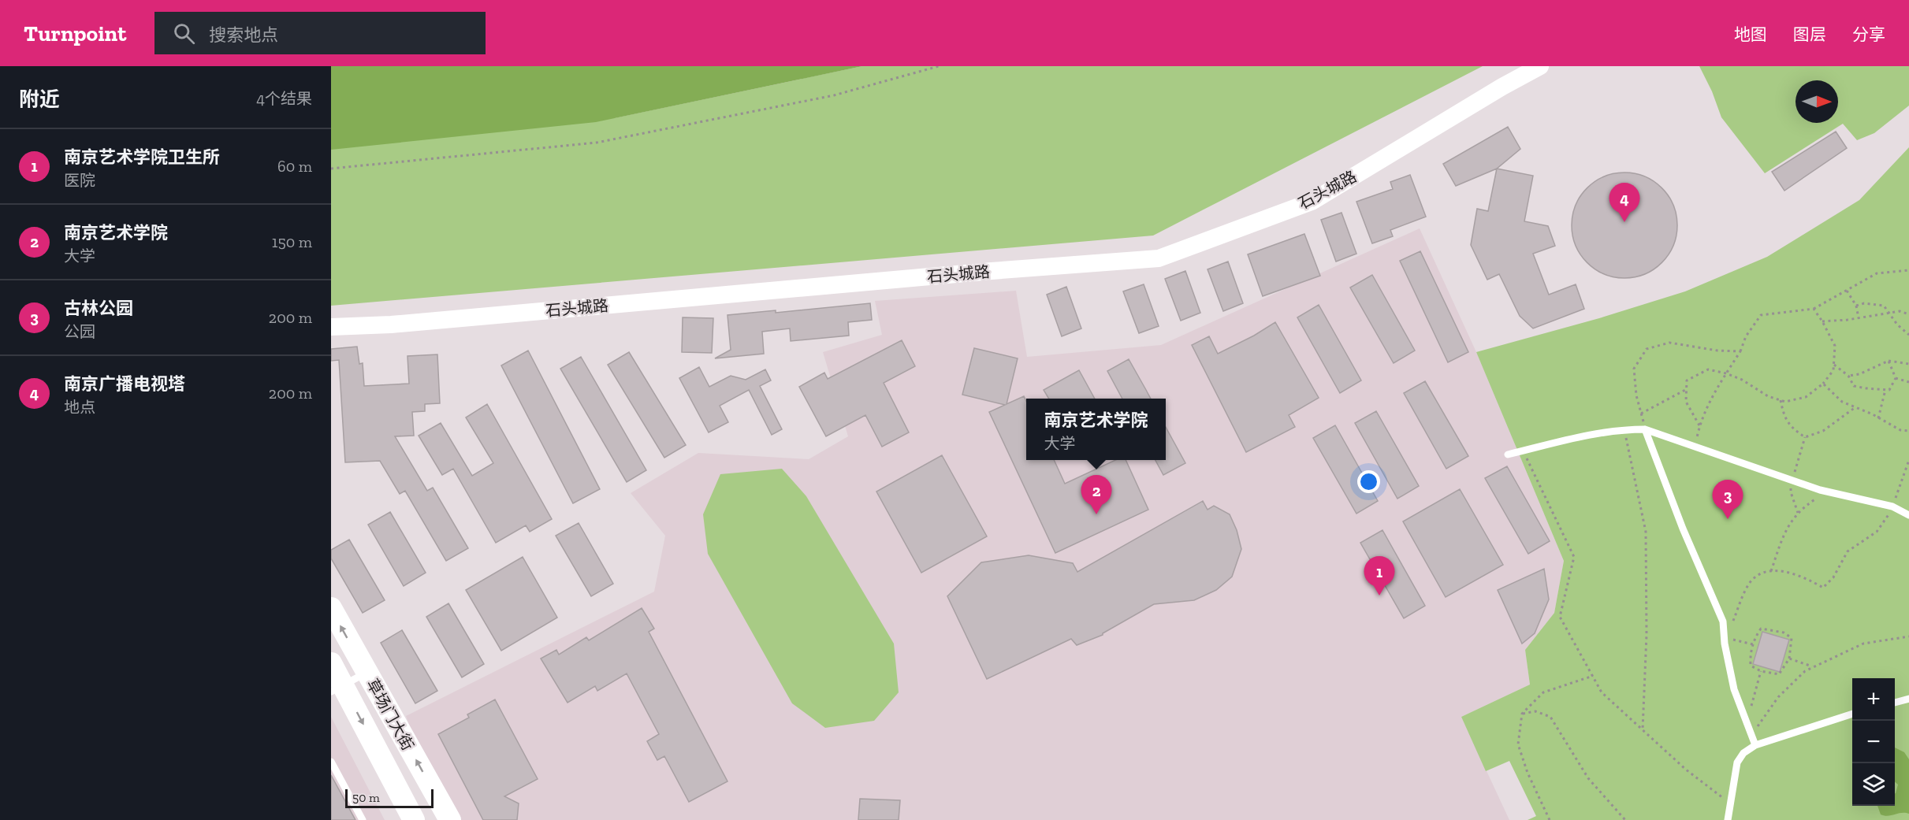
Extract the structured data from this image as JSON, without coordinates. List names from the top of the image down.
{
  "streets": {
    "main road": ["草场门大街"],
    "street": ["石头城路"]
  },
  "scale_bar": "50 m",
  "north": "right",
  "page": {
    "header": "Turnpoint",
    "search": "搜索地点",
    "nav": ["地图", "图层", "分享"],
    "heading": ["附近", "4个结果"],
    "list": [
      {
        "mark": "1",
        "name": "南京艺术学院卫生所",
        "note": "医院",
        "value": "60 m"
      },
      {
        "mark": "2",
        "name": "南京艺术学院",
        "note": "大学",
        "value": "150 m"
      },
      {
        "mark": "3",
        "name": "古林公园",
        "note": "公园",
        "value": "200 m"
      },
      {
        "mark": "4",
        "name": "南京广播电视塔",
        "note": "地点",
        "value": "200 m"
      }
    ],
    "pins": [
      "4",
      "2",
      "3",
      "1"
    ],
    "popup": ["南京艺术学院", "大学"],
    "map_buttons": ["+", "−"],
    "scale": "50 m"
  }
}
